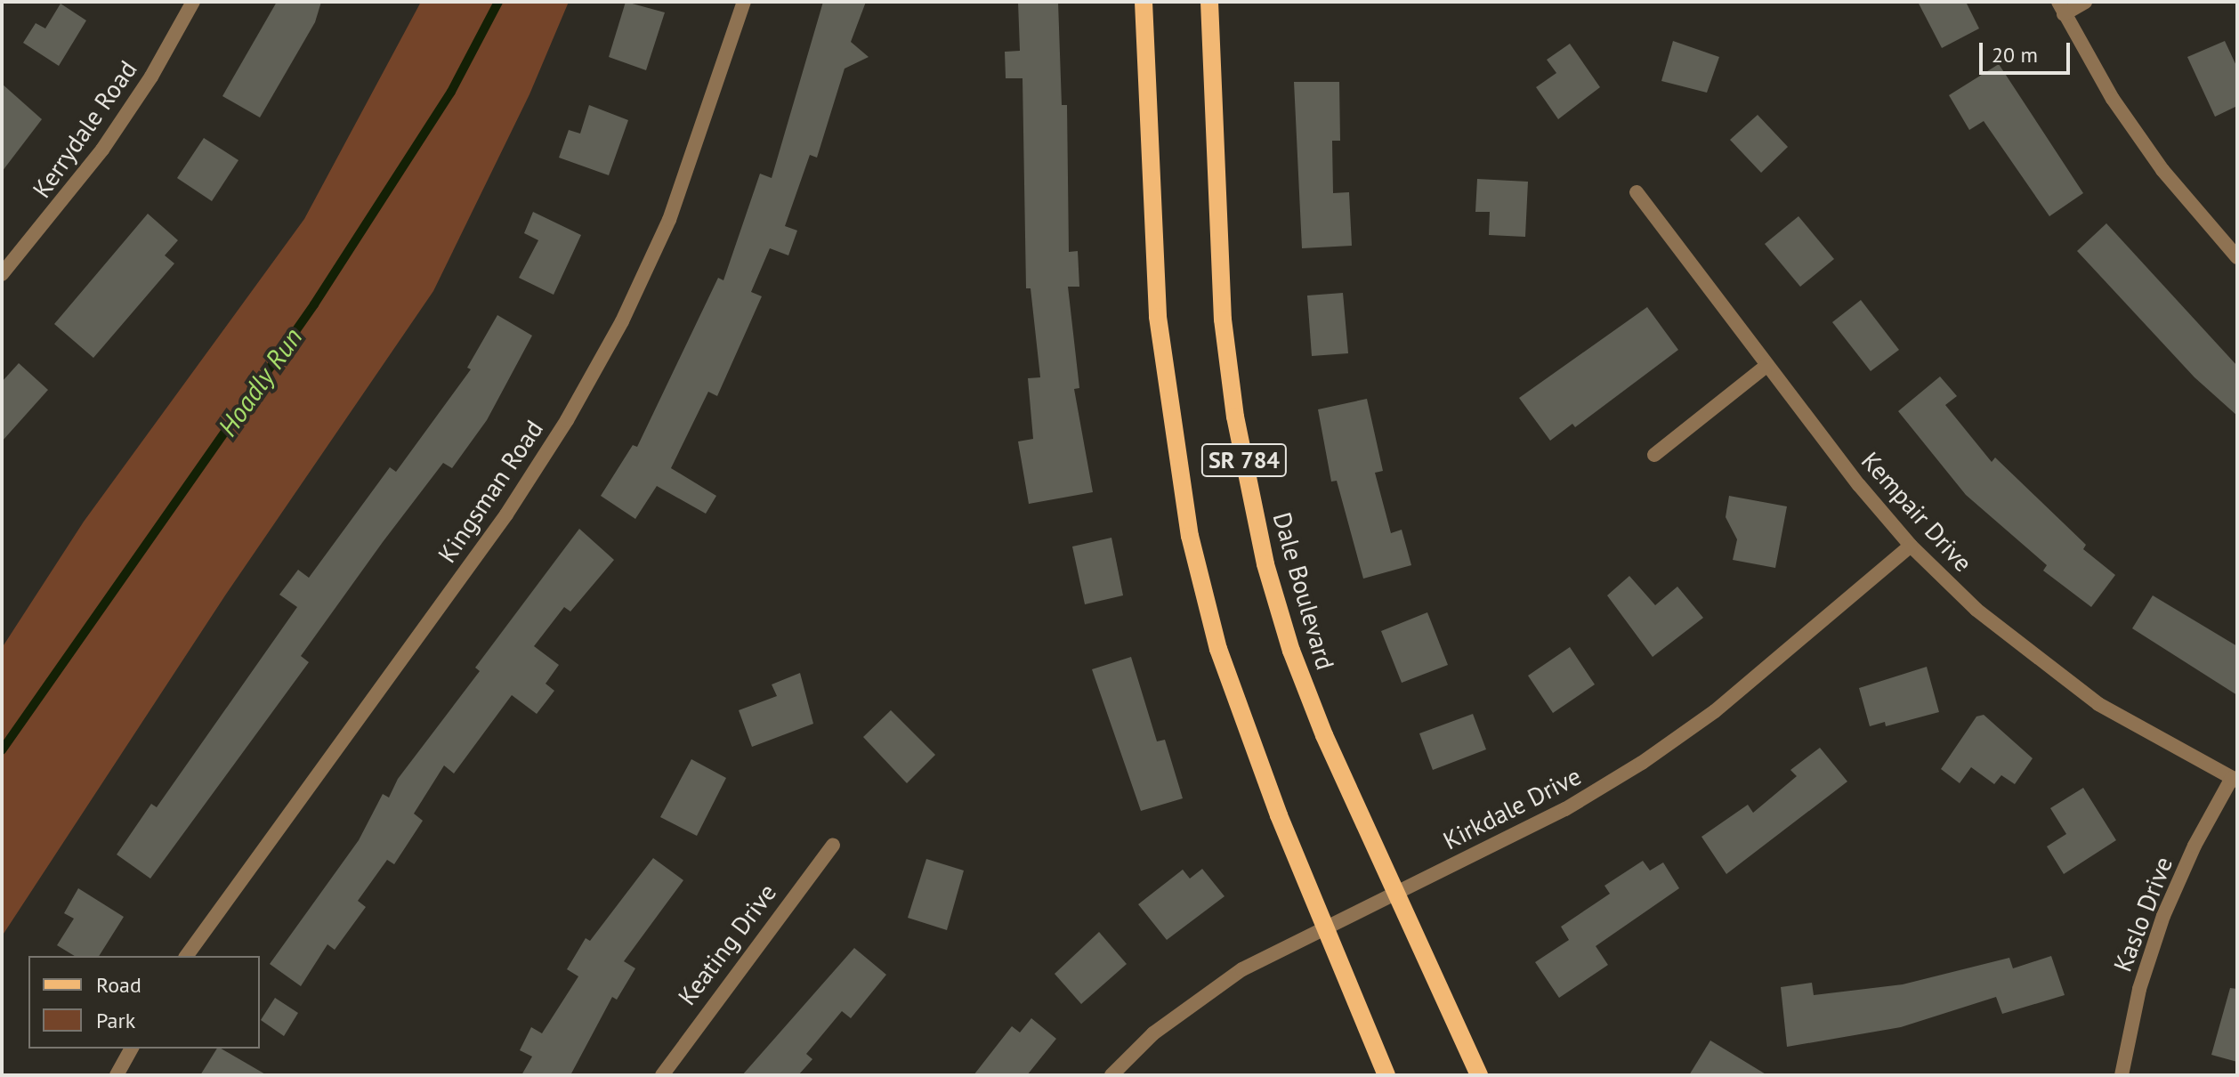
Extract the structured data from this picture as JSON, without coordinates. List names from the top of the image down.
{
  "streets": {
    "main road": ["SR 784", "Dale Boulevard"],
    "street": [
      "Kerrydale Road",
      "Kingsman Road",
      "Kempair Drive",
      "Kirkdale Drive",
      "Kaslo Drive",
      "Keating Drive"
    ]
  },
  "crossings": [
    ["SR 784", "Kirkdale Drive"],
    ["Kempair Drive", "Kirkdale Drive"],
    ["Kempair Drive", "Kaslo Drive"],
    ["Dale Boulevard", "Kirkdale Drive"]
  ],
  "water": ["Hoadly Run"],
  "legend": ["Road", "Park"],
  "scale_bar": "20 m"
}
